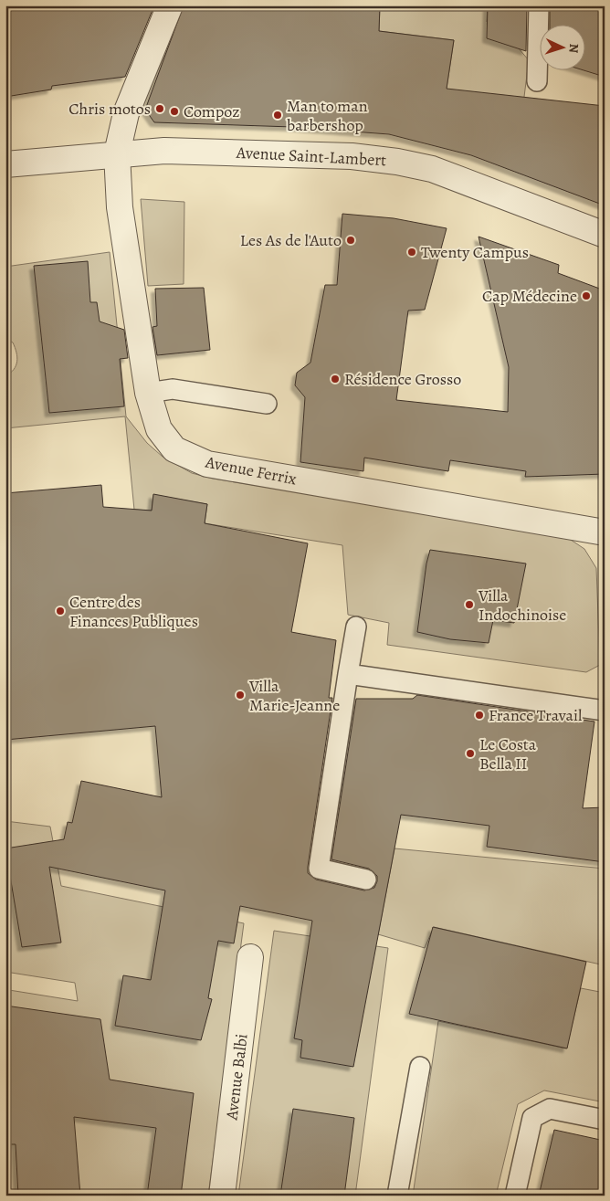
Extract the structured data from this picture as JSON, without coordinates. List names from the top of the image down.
{
  "streets": {
    "street": ["Avenue Saint-Lambert", "Avenue Ferrix", "Avenue Balbi"]
  },
  "crossings": [
    ["Avenue Saint-Lambert", "Avenue Ferrix"]
  ],
  "places": [
    "Chris motos",
    "Compoz",
    "Man to man barbershop",
    "Les As de l'Auto",
    "Twenty Campus",
    "Cap Médecine",
    "Résidence Grosso",
    "Villa Indochinoise",
    "Centre des Finances Publiques",
    "Villa Marie-Jeanne",
    "France Travail",
    "Le Costa Bella II"
  ],
  "north": "right"
}
